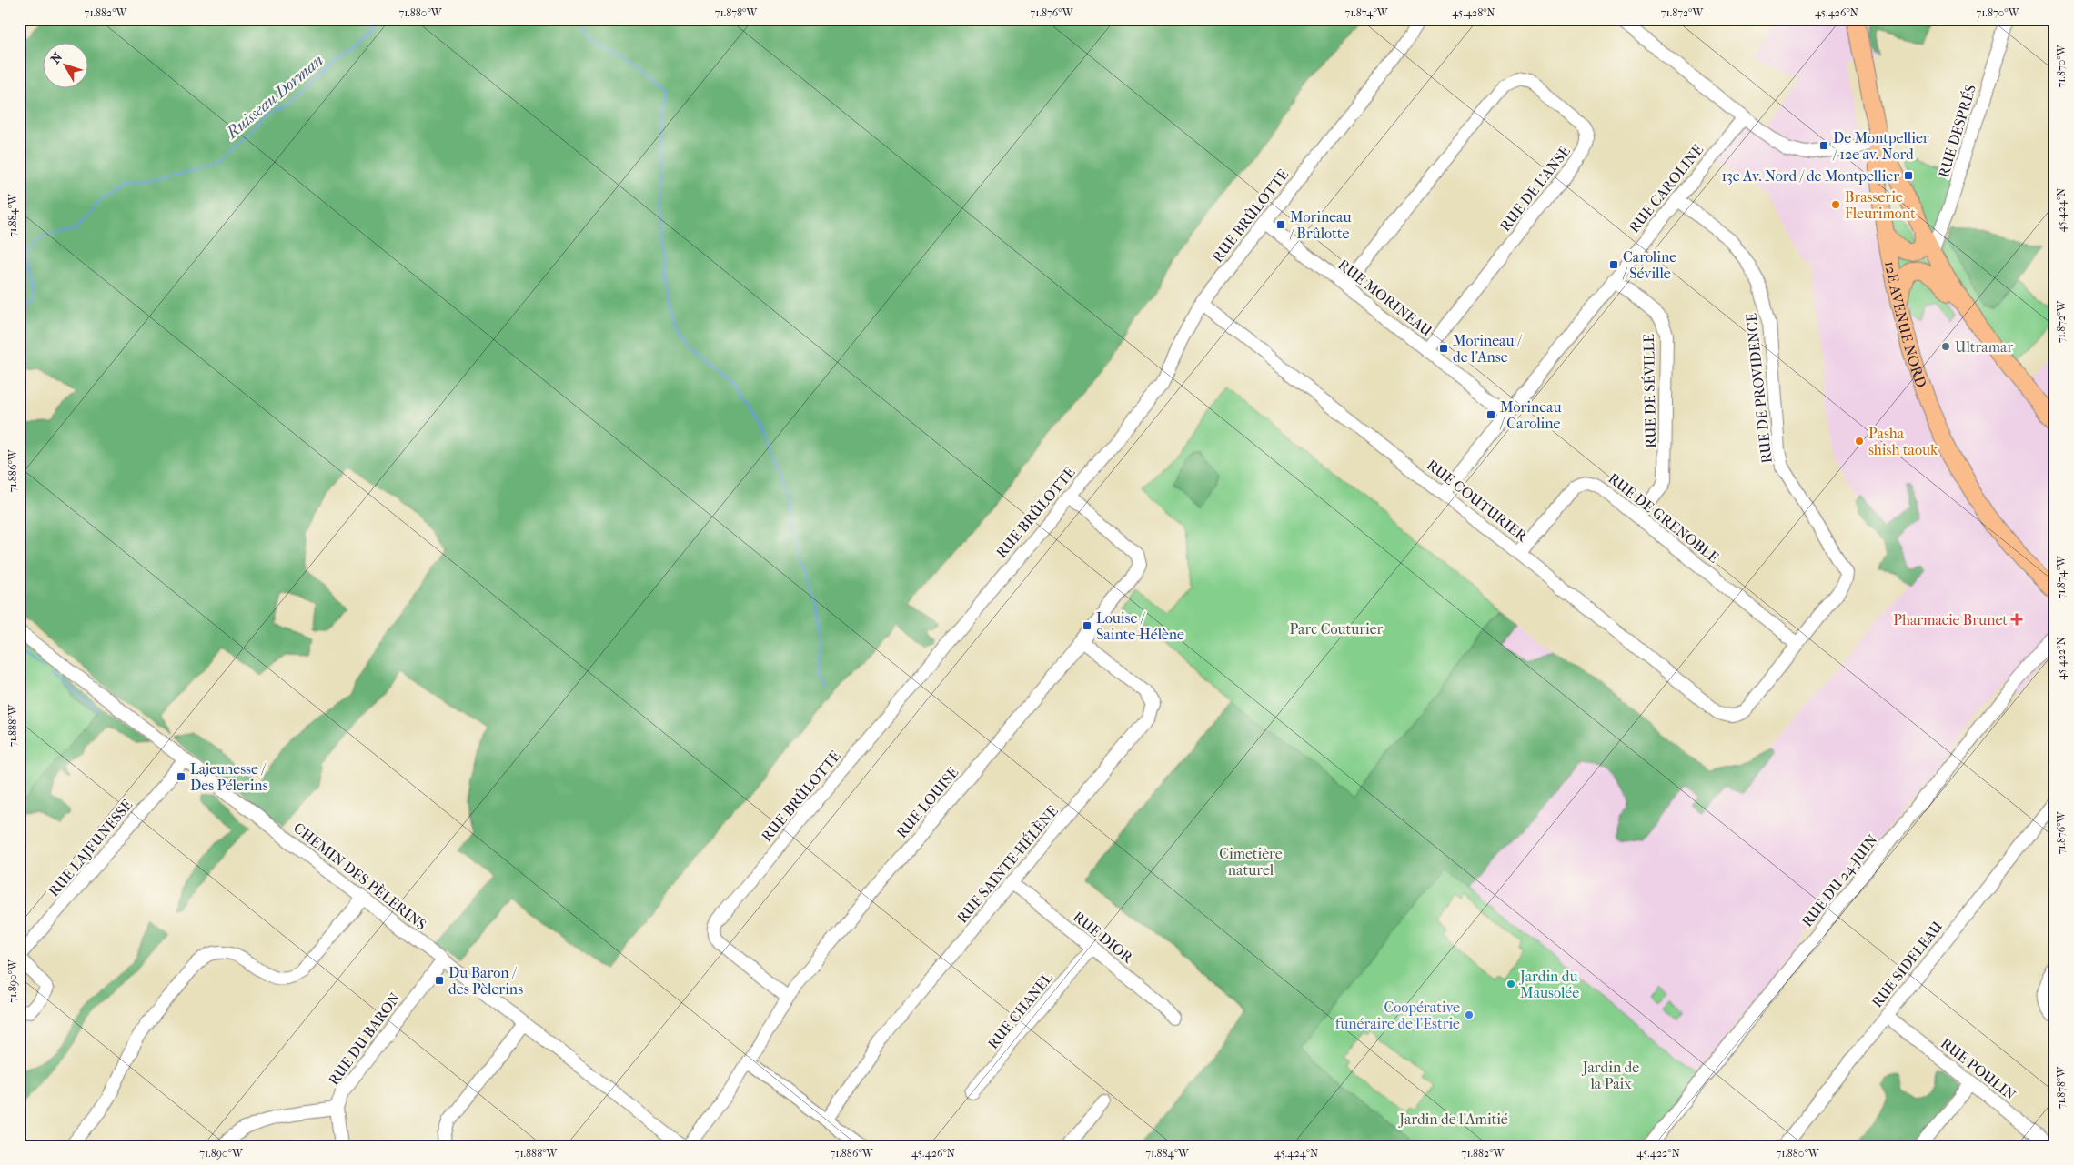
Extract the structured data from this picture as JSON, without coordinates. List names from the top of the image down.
{
  "streets": {
    "main road": ["12E AVENUE NORD"],
    "street": [
      "RUE DESPRÉS",
      "RUE DE L'ANSE",
      "RUE CAROLINE",
      "RUE BRÛLOTTE",
      "RUE MORINEAU",
      "RUE DE PROVIDENCE",
      "RUE DE SÉVILLE",
      "RUE COUTURIER",
      "RUE DE GRENOBLE",
      "RUE LOUISE",
      "RUE LAJEUNESSE",
      "RUE SAINTE-HÉLÈNE",
      "CHEMIN DES PÈLERINS",
      "RUE DU 24-JUIN",
      "RUE DIOR",
      "RUE SIDELEAU",
      "RUE CHANEL",
      "RUE DU BARON",
      "RUE POULIN"
    ]
  },
  "crossings": [
    ["RUE DE L'ANSE", "RUE MORINEAU"],
    ["RUE CAROLINE", "RUE MORINEAU"],
    ["RUE CAROLINE", "RUE DE PROVIDENCE"],
    ["RUE CAROLINE", "RUE DE SÉVILLE"],
    ["RUE CAROLINE", "RUE COUTURIER"],
    ["RUE BRÛLOTTE", "RUE MORINEAU"],
    ["RUE BRÛLOTTE", "RUE COUTURIER"],
    ["RUE BRÛLOTTE", "RUE LOUISE"],
    ["RUE DE PROVIDENCE", "RUE COUTURIER"],
    ["RUE DE PROVIDENCE", "RUE DE GRENOBLE"],
    ["RUE DE SÉVILLE", "RUE DE GRENOBLE"],
    ["RUE COUTURIER", "RUE DE GRENOBLE"],
    ["RUE LOUISE", "RUE SAINTE-HÉLÈNE"],
    ["RUE LAJEUNESSE", "CHEMIN DES PÈLERINS"],
    ["RUE SAINTE-HÉLÈNE", "RUE DIOR"],
    ["CHEMIN DES PÈLERINS", "RUE DU BARON"],
    ["RUE DIOR", "RUE CHANEL"],
    ["RUE SIDELEAU", "RUE POULIN"]
  ],
  "water": ["Ruisseau Dorman"],
  "parks": [
    "Parc Couturier",
    "Cimetière naturel",
    "Jardin de la Paix",
    "Jardin de l'Amitié"
  ],
  "places": {
    "transit": [
      "De Montpellier / 12e av. Nord",
      "13e Av. Nord / de Montpellier",
      "Morineau / Brûlotte",
      "Caroline / Séville",
      "Morineau / de l'Anse",
      "Morineau / Caroline",
      "Louise / Sainte-Hélène",
      "Lajeunesse / Des Pélerins",
      "Du Baron / des Pèlerins"
    ],
    "other": [
      "Brasserie Fleurimont",
      "Ultramar",
      "Pasha shish taouk",
      "Jardin du Mausolée",
      "Coopérative funéraire de l'Estrie"
    ],
    "health": ["Pharmacie Brunet"]
  },
  "north": "top left",
  "coordinates": [
    "71.882°W",
    "71.880°W",
    "71.878°W",
    "71.876°W",
    "71.874°W",
    "45.428°N",
    "71.872°W",
    "45.426°N",
    "71.870°W",
    "45.424°N",
    "71.884°W",
    "71.886°W",
    "45.422°N",
    "71.888°W",
    "71.890°W"
  ]
}
